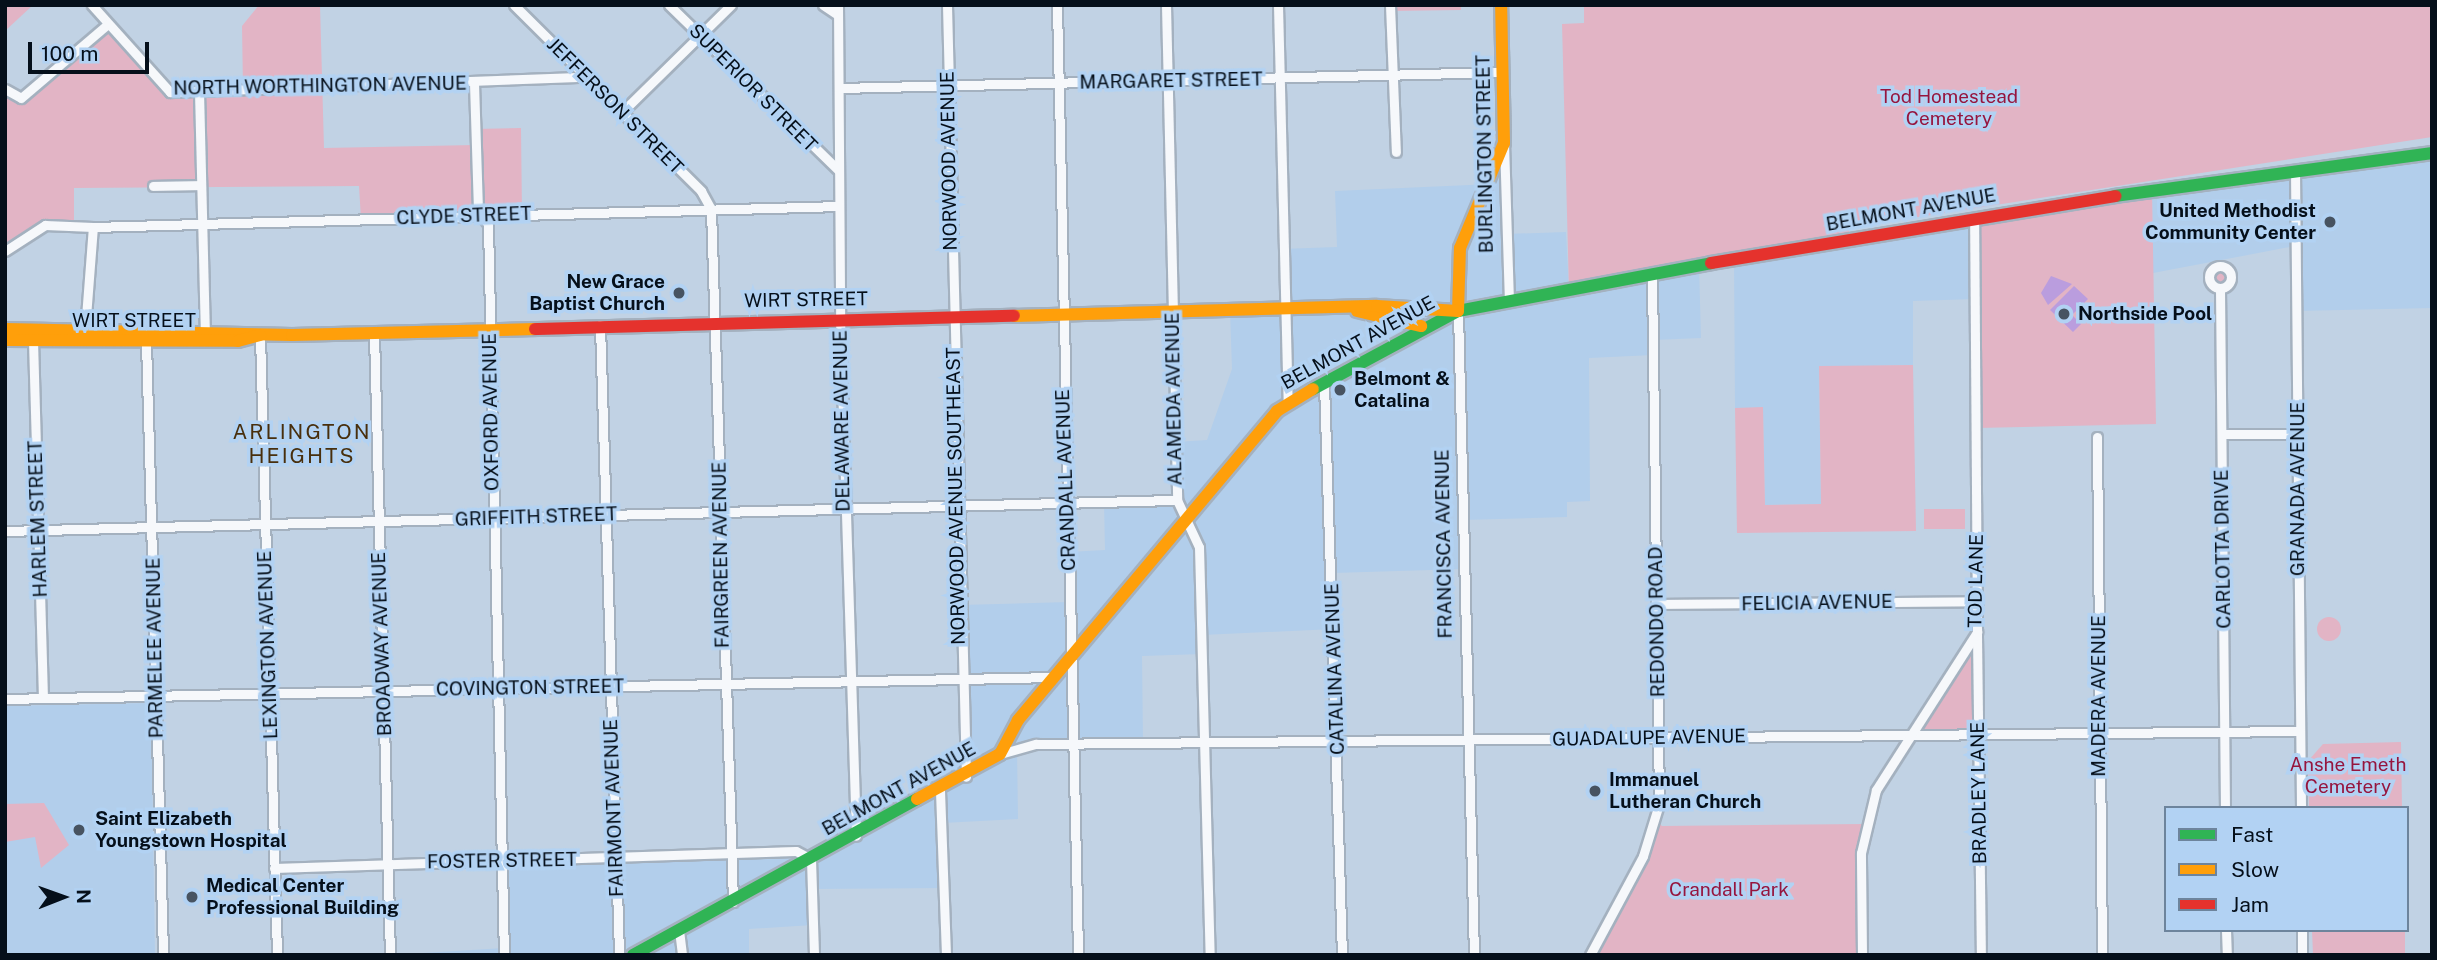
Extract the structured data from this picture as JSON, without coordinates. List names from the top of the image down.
{
  "streets": {
    "main road": [
      "BURLINGTON STREET",
      "BELMONT AVENUE",
      "WIRT STREET",
      "FRANCISCA AVENUE"
    ],
    "street": [
      "MARGARET STREET",
      "NORTH WORTHINGTON AVENUE",
      "SUPERIOR STREET",
      "JEFFERSON STREET",
      "NORWOOD AVENUE",
      "CLYDE STREET",
      "ALAMEDA AVENUE",
      "OXFORD AVENUE",
      "DELAWARE AVENUE",
      "CRANDALL AVENUE",
      "GRANADA AVENUE",
      "NORWOOD AVENUE SOUTHEAST",
      "GRIFFITH STREET",
      "HARLEM STREET",
      "CARLOTTA DRIVE",
      "FAIRGREEN AVENUE",
      "TOD LANE",
      "FELICIA AVENUE",
      "REDONDO ROAD",
      "BROADWAY AVENUE",
      "LEXINGTON AVENUE",
      "PARMELEE AVENUE",
      "CATALINA AVENUE",
      "COVINGTON STREET",
      "MADERA AVENUE",
      "GUADALUPE AVENUE",
      "BRADLEY LANE",
      "FAIRMONT AVENUE",
      "FOSTER STREET"
    ]
  },
  "crossings": [
    ["MARGARET STREET", "BURLINGTON STREET"],
    ["MARGARET STREET", "NORWOOD AVENUE"],
    ["MARGARET STREET", "ALAMEDA AVENUE"],
    ["MARGARET STREET", "DELAWARE AVENUE"],
    ["MARGARET STREET", "CRANDALL AVENUE"],
    ["NORTH WORTHINGTON AVENUE", "JEFFERSON STREET"],
    ["NORTH WORTHINGTON AVENUE", "OXFORD AVENUE"],
    ["SUPERIOR STREET", "DELAWARE AVENUE"],
    ["JEFFERSON STREET", "CLYDE STREET"],
    ["JEFFERSON STREET", "FAIRGREEN AVENUE"],
    ["BURLINGTON STREET", "BELMONT AVENUE"],
    ["BURLINGTON STREET", "FRANCISCA AVENUE"],
    ["NORWOOD AVENUE", "WIRT STREET"],
    ["NORWOOD AVENUE", "NORWOOD AVENUE SOUTHEAST"],
    ["BELMONT AVENUE", "WIRT STREET"],
    ["BELMONT AVENUE", "ALAMEDA AVENUE"],
    ["BELMONT AVENUE", "DELAWARE AVENUE"],
    ["BELMONT AVENUE", "CRANDALL AVENUE"],
    ["BELMONT AVENUE", "GRANADA AVENUE"],
    ["BELMONT AVENUE", "FRANCISCA AVENUE"],
    ["BELMONT AVENUE", "FAIRGREEN AVENUE"],
    ["BELMONT AVENUE", "TOD LANE"],
    ["BELMONT AVENUE", "REDONDO ROAD"],
    ["BELMONT AVENUE", "CATALINA AVENUE"],
    ["BELMONT AVENUE", "COVINGTON STREET"],
    ["BELMONT AVENUE", "GUADALUPE AVENUE"],
    ["BELMONT AVENUE", "FOSTER STREET"],
    ["CLYDE STREET", "OXFORD AVENUE"],
    ["CLYDE STREET", "DELAWARE AVENUE"],
    ["CLYDE STREET", "FAIRGREEN AVENUE"],
    ["WIRT STREET", "ALAMEDA AVENUE"],
    ["WIRT STREET", "OXFORD AVENUE"],
    ["WIRT STREET", "DELAWARE AVENUE"],
    ["WIRT STREET", "CRANDALL AVENUE"],
    ["WIRT STREET", "NORWOOD AVENUE SOUTHEAST"],
    ["WIRT STREET", "HARLEM STREET"],
    ["WIRT STREET", "FRANCISCA AVENUE"],
    ["WIRT STREET", "FAIRGREEN AVENUE"],
    ["WIRT STREET", "BROADWAY AVENUE"],
    ["WIRT STREET", "LEXINGTON AVENUE"],
    ["WIRT STREET", "PARMELEE AVENUE"],
    ["WIRT STREET", "FAIRMONT AVENUE"],
    ["ALAMEDA AVENUE", "GRIFFITH STREET"],
    ["ALAMEDA AVENUE", "GUADALUPE AVENUE"],
    ["OXFORD AVENUE", "GRIFFITH STREET"],
    ["OXFORD AVENUE", "COVINGTON STREET"],
    ["OXFORD AVENUE", "FOSTER STREET"],
    ["DELAWARE AVENUE", "GRIFFITH STREET"],
    ["DELAWARE AVENUE", "COVINGTON STREET"],
    ["CRANDALL AVENUE", "GRIFFITH STREET"],
    ["CRANDALL AVENUE", "GUADALUPE AVENUE"],
    ["GRANADA AVENUE", "GUADALUPE AVENUE"],
    ["NORWOOD AVENUE SOUTHEAST", "GRIFFITH STREET"],
    ["NORWOOD AVENUE SOUTHEAST", "COVINGTON STREET"],
    ["GRIFFITH STREET", "HARLEM STREET"],
    ["GRIFFITH STREET", "FAIRGREEN AVENUE"],
    ["GRIFFITH STREET", "BROADWAY AVENUE"],
    ["GRIFFITH STREET", "LEXINGTON AVENUE"],
    ["GRIFFITH STREET", "PARMELEE AVENUE"],
    ["GRIFFITH STREET", "FAIRMONT AVENUE"],
    ["HARLEM STREET", "COVINGTON STREET"],
    ["FRANCISCA AVENUE", "GUADALUPE AVENUE"],
    ["CARLOTTA DRIVE", "GUADALUPE AVENUE"],
    ["FAIRGREEN AVENUE", "COVINGTON STREET"],
    ["FAIRGREEN AVENUE", "FOSTER STREET"],
    ["TOD LANE", "FELICIA AVENUE"],
    ["TOD LANE", "GUADALUPE AVENUE"],
    ["TOD LANE", "BRADLEY LANE"],
    ["FELICIA AVENUE", "REDONDO ROAD"],
    ["REDONDO ROAD", "GUADALUPE AVENUE"],
    ["BROADWAY AVENUE", "COVINGTON STREET"],
    ["BROADWAY AVENUE", "FOSTER STREET"],
    ["LEXINGTON AVENUE", "COVINGTON STREET"],
    ["LEXINGTON AVENUE", "FOSTER STREET"],
    ["PARMELEE AVENUE", "COVINGTON STREET"],
    ["CATALINA AVENUE", "GUADALUPE AVENUE"],
    ["COVINGTON STREET", "FAIRMONT AVENUE"],
    ["MADERA AVENUE", "GUADALUPE AVENUE"],
    ["GUADALUPE AVENUE", "BRADLEY LANE"],
    ["FAIRMONT AVENUE", "FOSTER STREET"]
  ],
  "districts": ["ARLINGTON HEIGHTS"],
  "parks": ["Tod Homestead Cemetery", "Anshe Emeth Cemetery", "Crandall Park"],
  "places": [
    "United Methodist Community Center",
    "New Grace Baptist Church",
    "Northside Pool",
    "Belmont & Catalina",
    "Immanuel Lutheran Church",
    "Saint Elizabeth Youngstown Hospital",
    "Medical Center Professional Building"
  ],
  "legend": ["Fast", "Slow", "Jam"],
  "scale_bar": "100 m",
  "north": "right"
}
